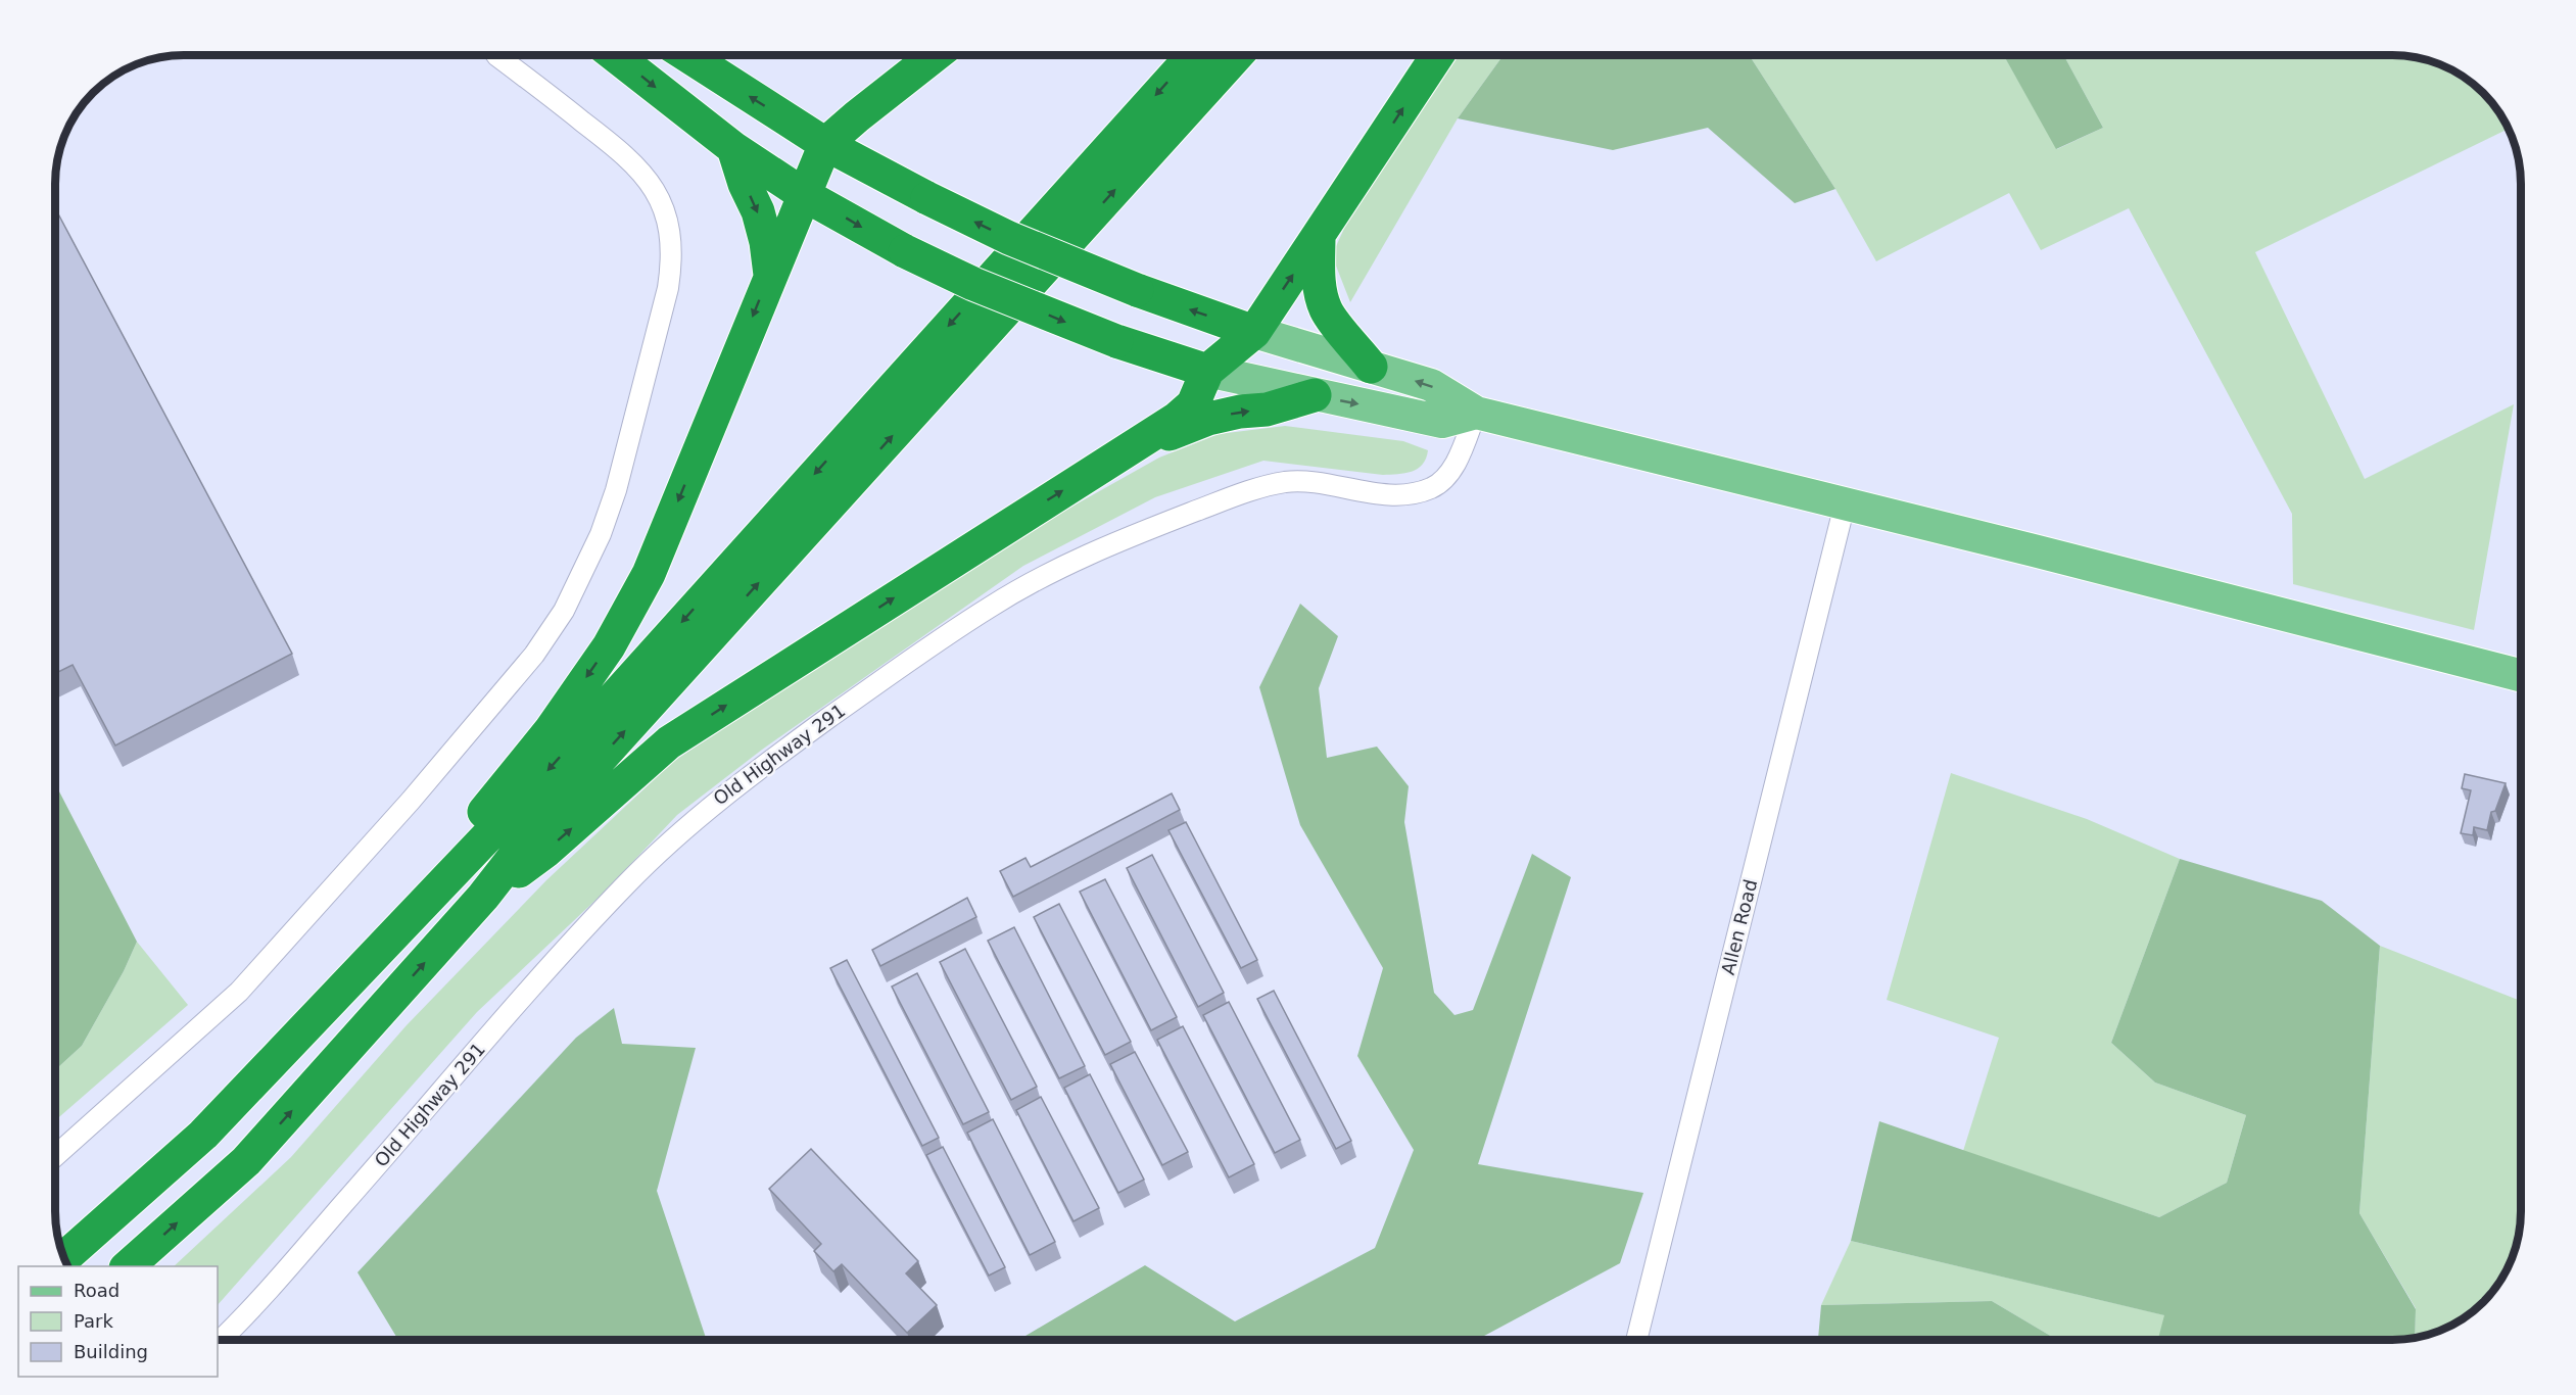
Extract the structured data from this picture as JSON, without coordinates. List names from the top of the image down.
{
  "streets": {
    "street": ["Old Highway 291", "Allen Road"]
  },
  "legend": ["Road", "Park", "Building"]
}
